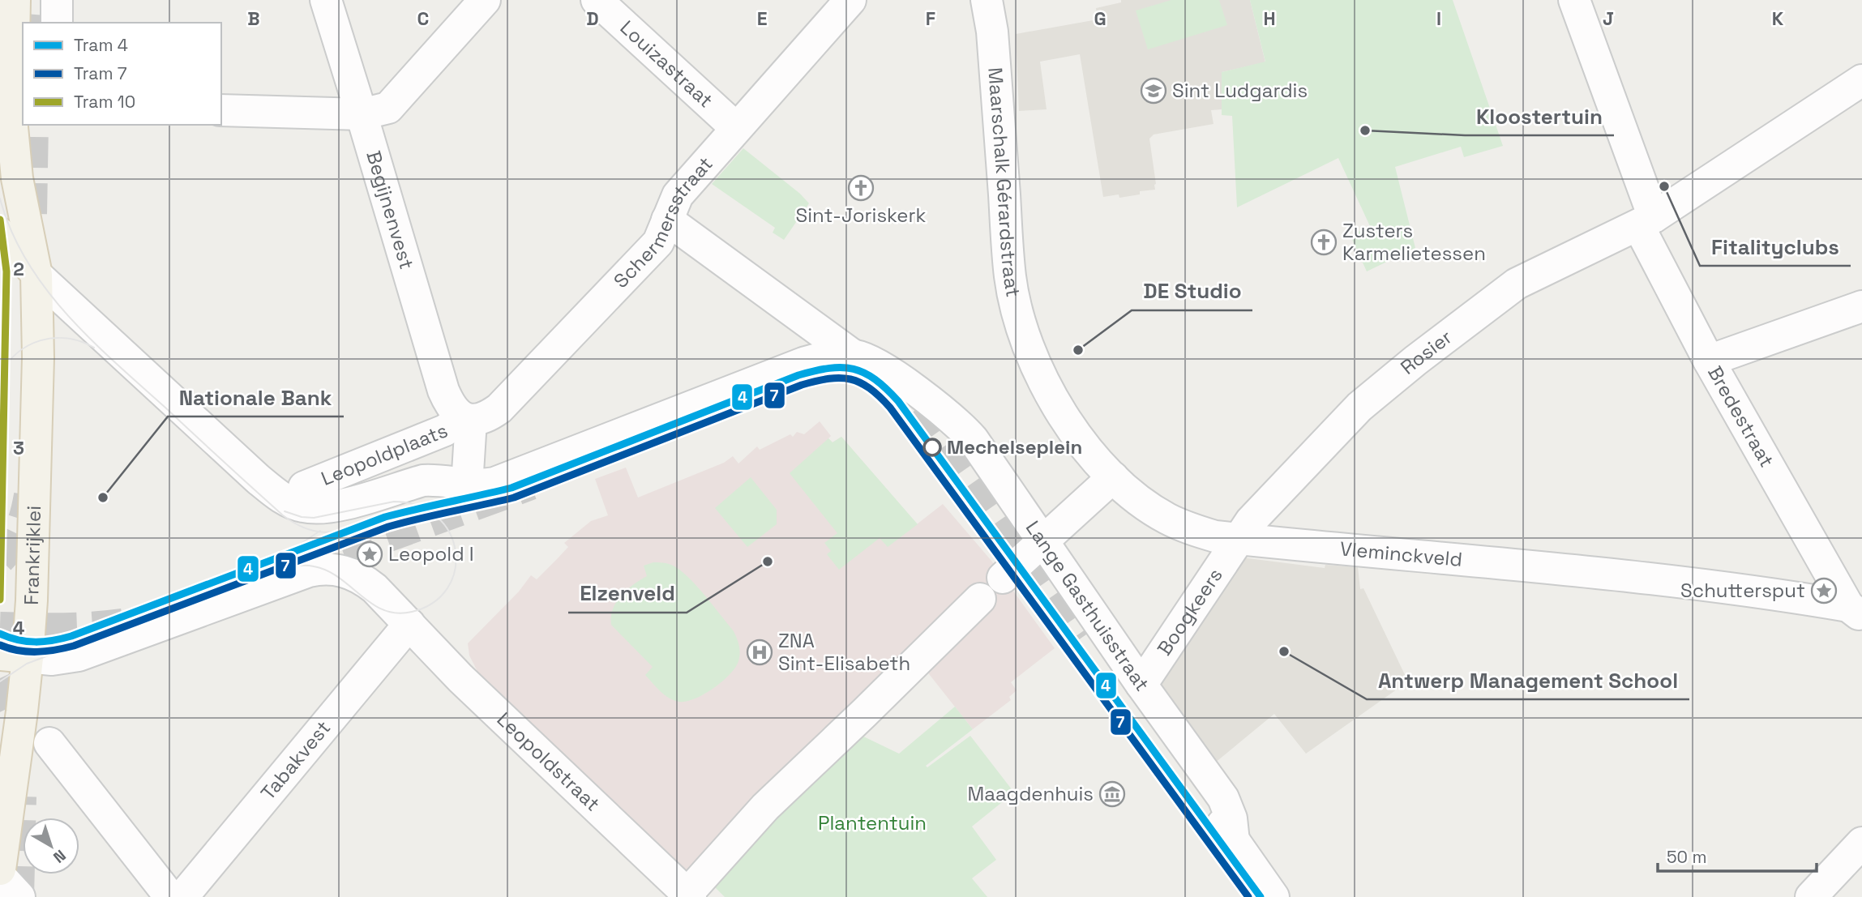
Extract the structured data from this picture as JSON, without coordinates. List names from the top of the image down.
{
  "streets": {
    "main road": ["Frankrijklei"],
    "street": [
      "Louizastraat",
      "Maarschalk Gérardstraat",
      "Begijnenvest",
      "Schermersstraat",
      "Rosier",
      "Bredestraat",
      "Leopoldplaats",
      "Vleminckveld",
      "Lange Gasthuisstraat",
      "Boogkeers",
      "Tabakvest",
      "Leopoldstraat"
    ]
  },
  "crossings": [
    ["Louizastraat", "Schermersstraat"],
    ["Maarschalk Gérardstraat", "Vleminckveld"],
    ["Begijnenvest", "Schermersstraat"],
    ["Begijnenvest", "Leopoldplaats"],
    ["Schermersstraat", "Leopoldplaats"],
    ["Rosier", "Bredestraat"],
    ["Rosier", "Vleminckveld"],
    ["Rosier", "Boogkeers"],
    ["Bredestraat", "Vleminckveld"],
    ["Leopoldplaats", "Frankrijklei"],
    ["Leopoldplaats", "Lange Gasthuisstraat"],
    ["Vleminckveld", "Boogkeers"],
    ["Lange Gasthuisstraat", "Boogkeers"],
    ["Tabakvest", "Leopoldstraat"]
  ],
  "parks": ["Plantentuin"],
  "places": {
    "school or university": ["Sint Ludgardis"],
    "other": [
      "Kloostertuin",
      "Fitalityclubs",
      "DE Studio",
      "Mechelseplein",
      "Nationale Bank",
      "Elzenveld",
      "Antwerp Management School"
    ],
    "church": ["Sint-Joriskerk", "Zusters Karmelietessen"],
    "place": ["Leopold I", "Schuttersput"],
    "hospital": ["ZNA Sint-Elisabeth"],
    "museum": ["Maagdenhuis"]
  },
  "lines": ["tram line 10", "tram line 4", "tram line 7"],
  "legend": ["Tram 4", "Tram 7", "Tram 10"],
  "scale_bar": "50 m",
  "north": "bottom right",
  "grid": {
    "columns": [
      "B",
      "C",
      "D",
      "E",
      "F",
      "G",
      "H",
      "I",
      "J",
      "K"
    ],
    "rows": ["2", "3", "4"]
  }
}
